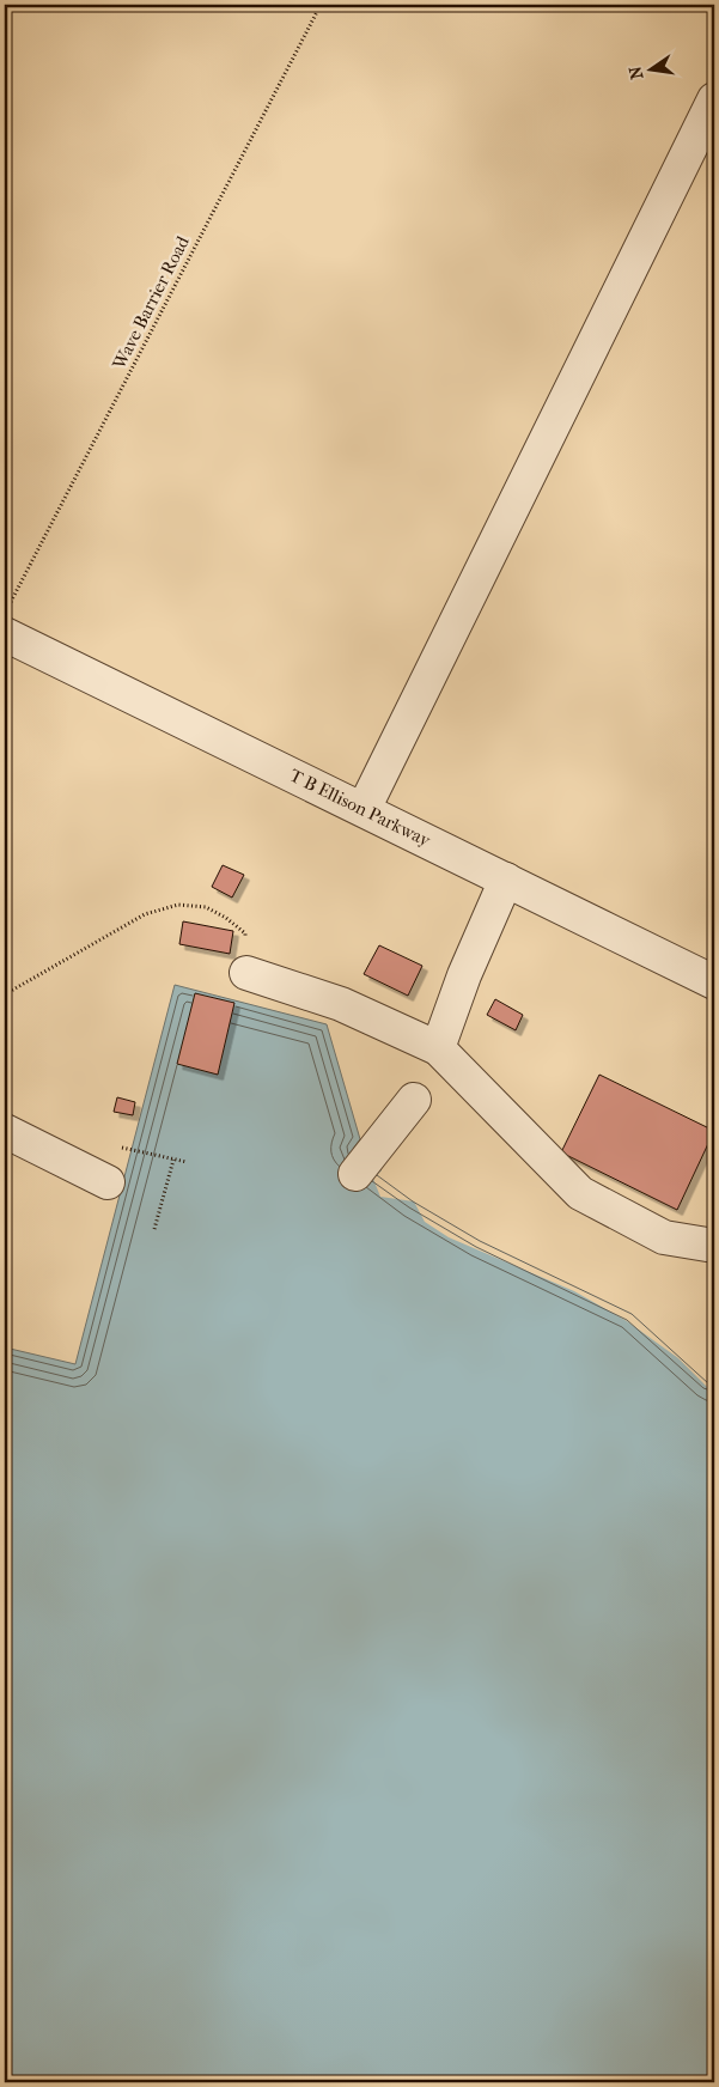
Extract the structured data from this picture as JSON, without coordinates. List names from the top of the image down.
{
  "streets": {
    "street": ["T B Ellison Parkway"],
    "path": ["Wave Barrier Road"]
  },
  "north": "left"
}
